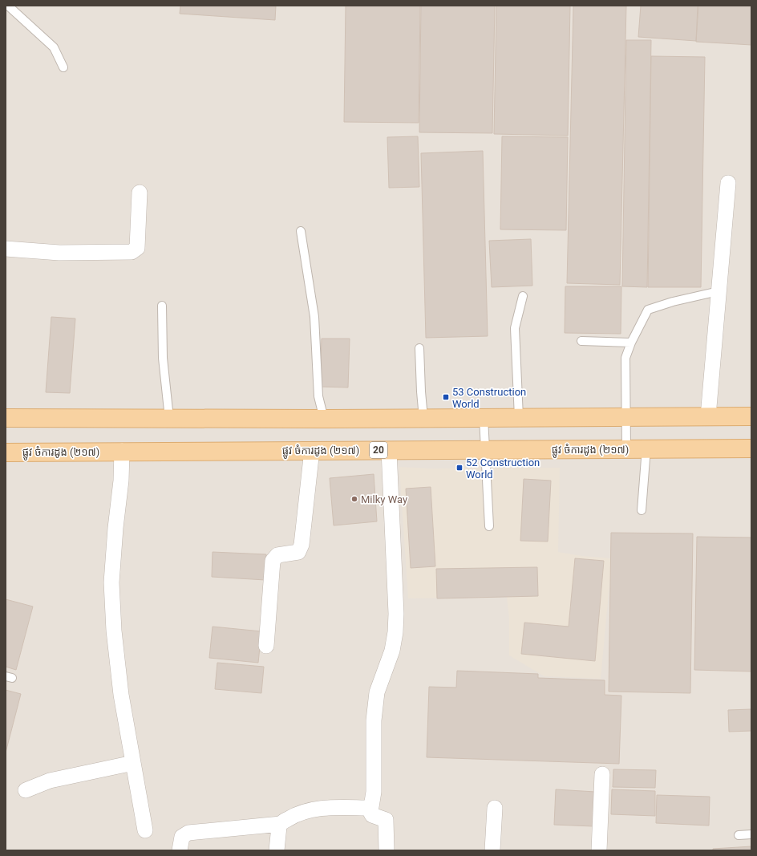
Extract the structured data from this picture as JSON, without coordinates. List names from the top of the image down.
{
  "streets": {
    "main road": ["ផ្លូវ ចំការដូង (២១៧)", "20"]
  },
  "places": {
    "transit": ["53 Construction World", "52 Construction World"],
    "other": ["Milky Way"]
  }
}
